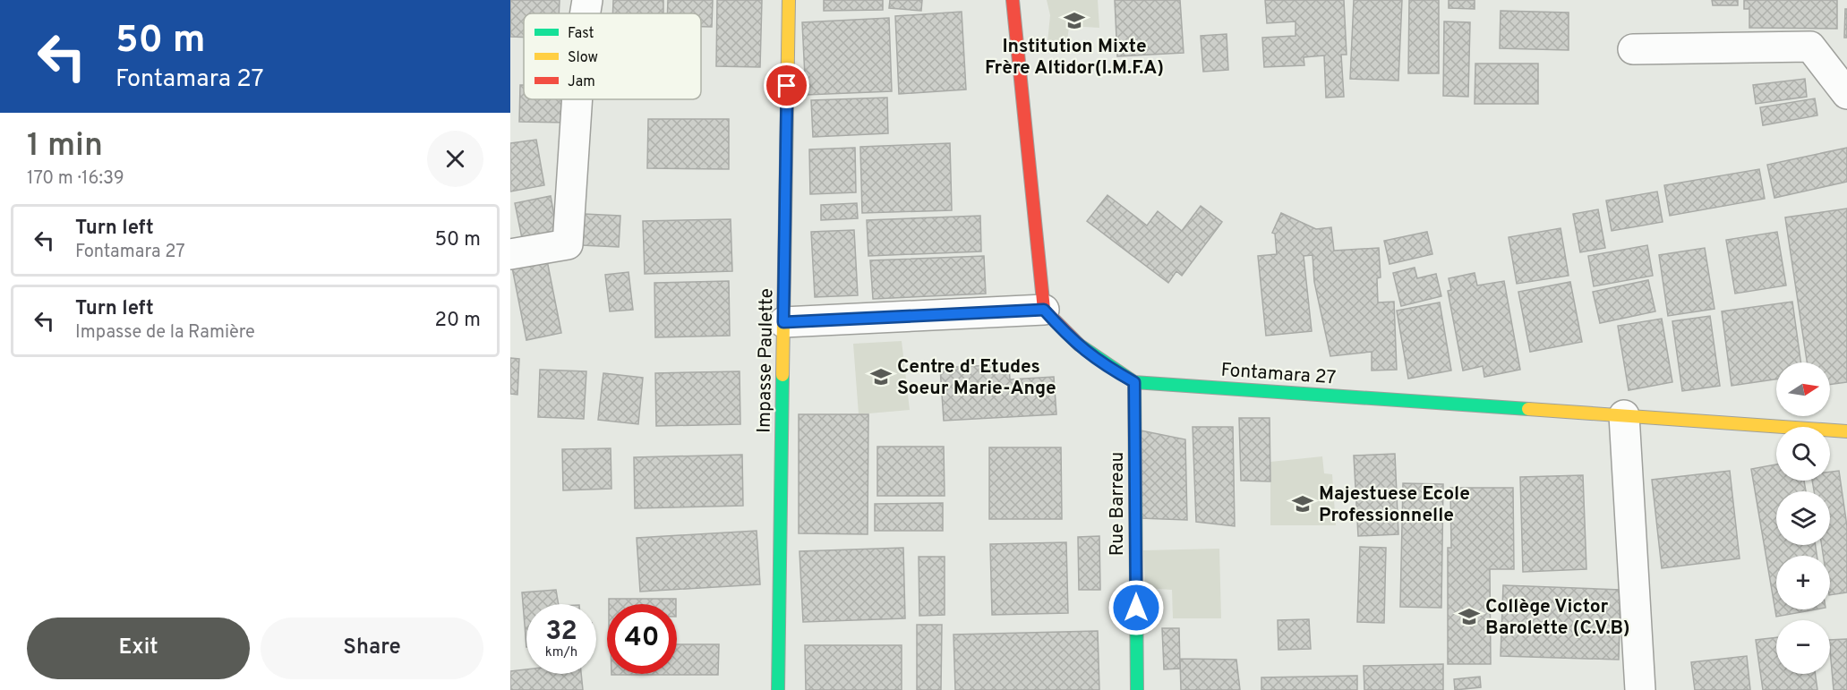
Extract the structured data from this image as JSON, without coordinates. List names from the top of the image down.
{
  "streets": {
    "street": ["Impasse Paulette", "Fontamara 27", "Rue Barreau"]
  },
  "crossings": [
    ["Fontamara 27", "Rue Barreau"]
  ],
  "places": {
    "school or university": [
      "Institution Mixte Frère Altidor(I.M.F.A)",
      "Centre d' Etudes Soeur Marie-Ange",
      "Majestuese Ecole Professionnelle",
      "Collège Victor Barolette (C.V.B)"
    ]
  },
  "legend": ["Fast", "Slow", "Jam"],
  "north": "right",
  "page": {
    "turn": ["50 m", "Fontamara 27"],
    "heading": ["1 min", "170 m · 16:39"],
    "list": [
      {
        "name": "Turn left",
        "note": "Fontamara 27",
        "value": "50 m"
      },
      {
        "name": "Turn left",
        "note": "Impasse de la Ramière",
        "value": "20 m"
      }
    ],
    "map_buttons": ["+", "−"],
    "speed": "32 km/h",
    "limit": "40",
    "buttons": ["Exit", "Share"]
  }
}
